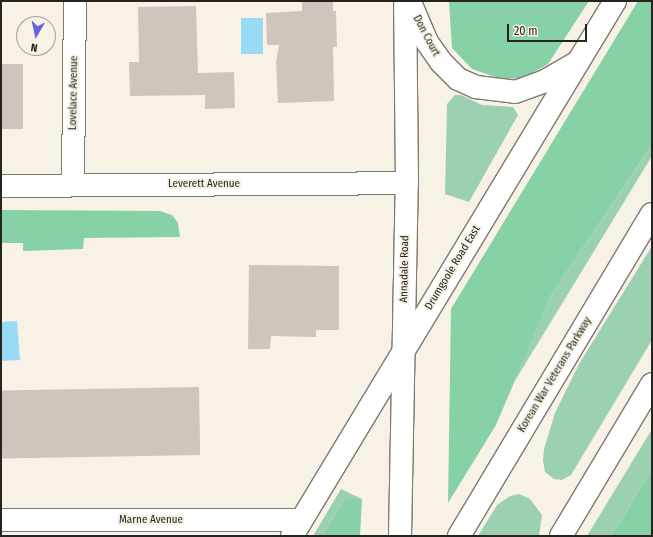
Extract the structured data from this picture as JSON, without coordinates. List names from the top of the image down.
{
  "streets": {
    "main road": [
      "Don Court",
      "Lovelace Avenue",
      "Leverett Avenue",
      "Drumgoole Road East",
      "Annadale Road",
      "Korean War Veterans Parkway",
      "Marne Avenue"
    ]
  },
  "crossings": [
    ["Don Court", "Drumgoole Road East"],
    ["Lovelace Avenue", "Leverett Avenue"],
    ["Leverett Avenue", "Annadale Road"],
    ["Drumgoole Road East", "Annadale Road"],
    ["Drumgoole Road East", "Marne Avenue"]
  ],
  "scale_bar": "20 m",
  "north": "bottom"
}
